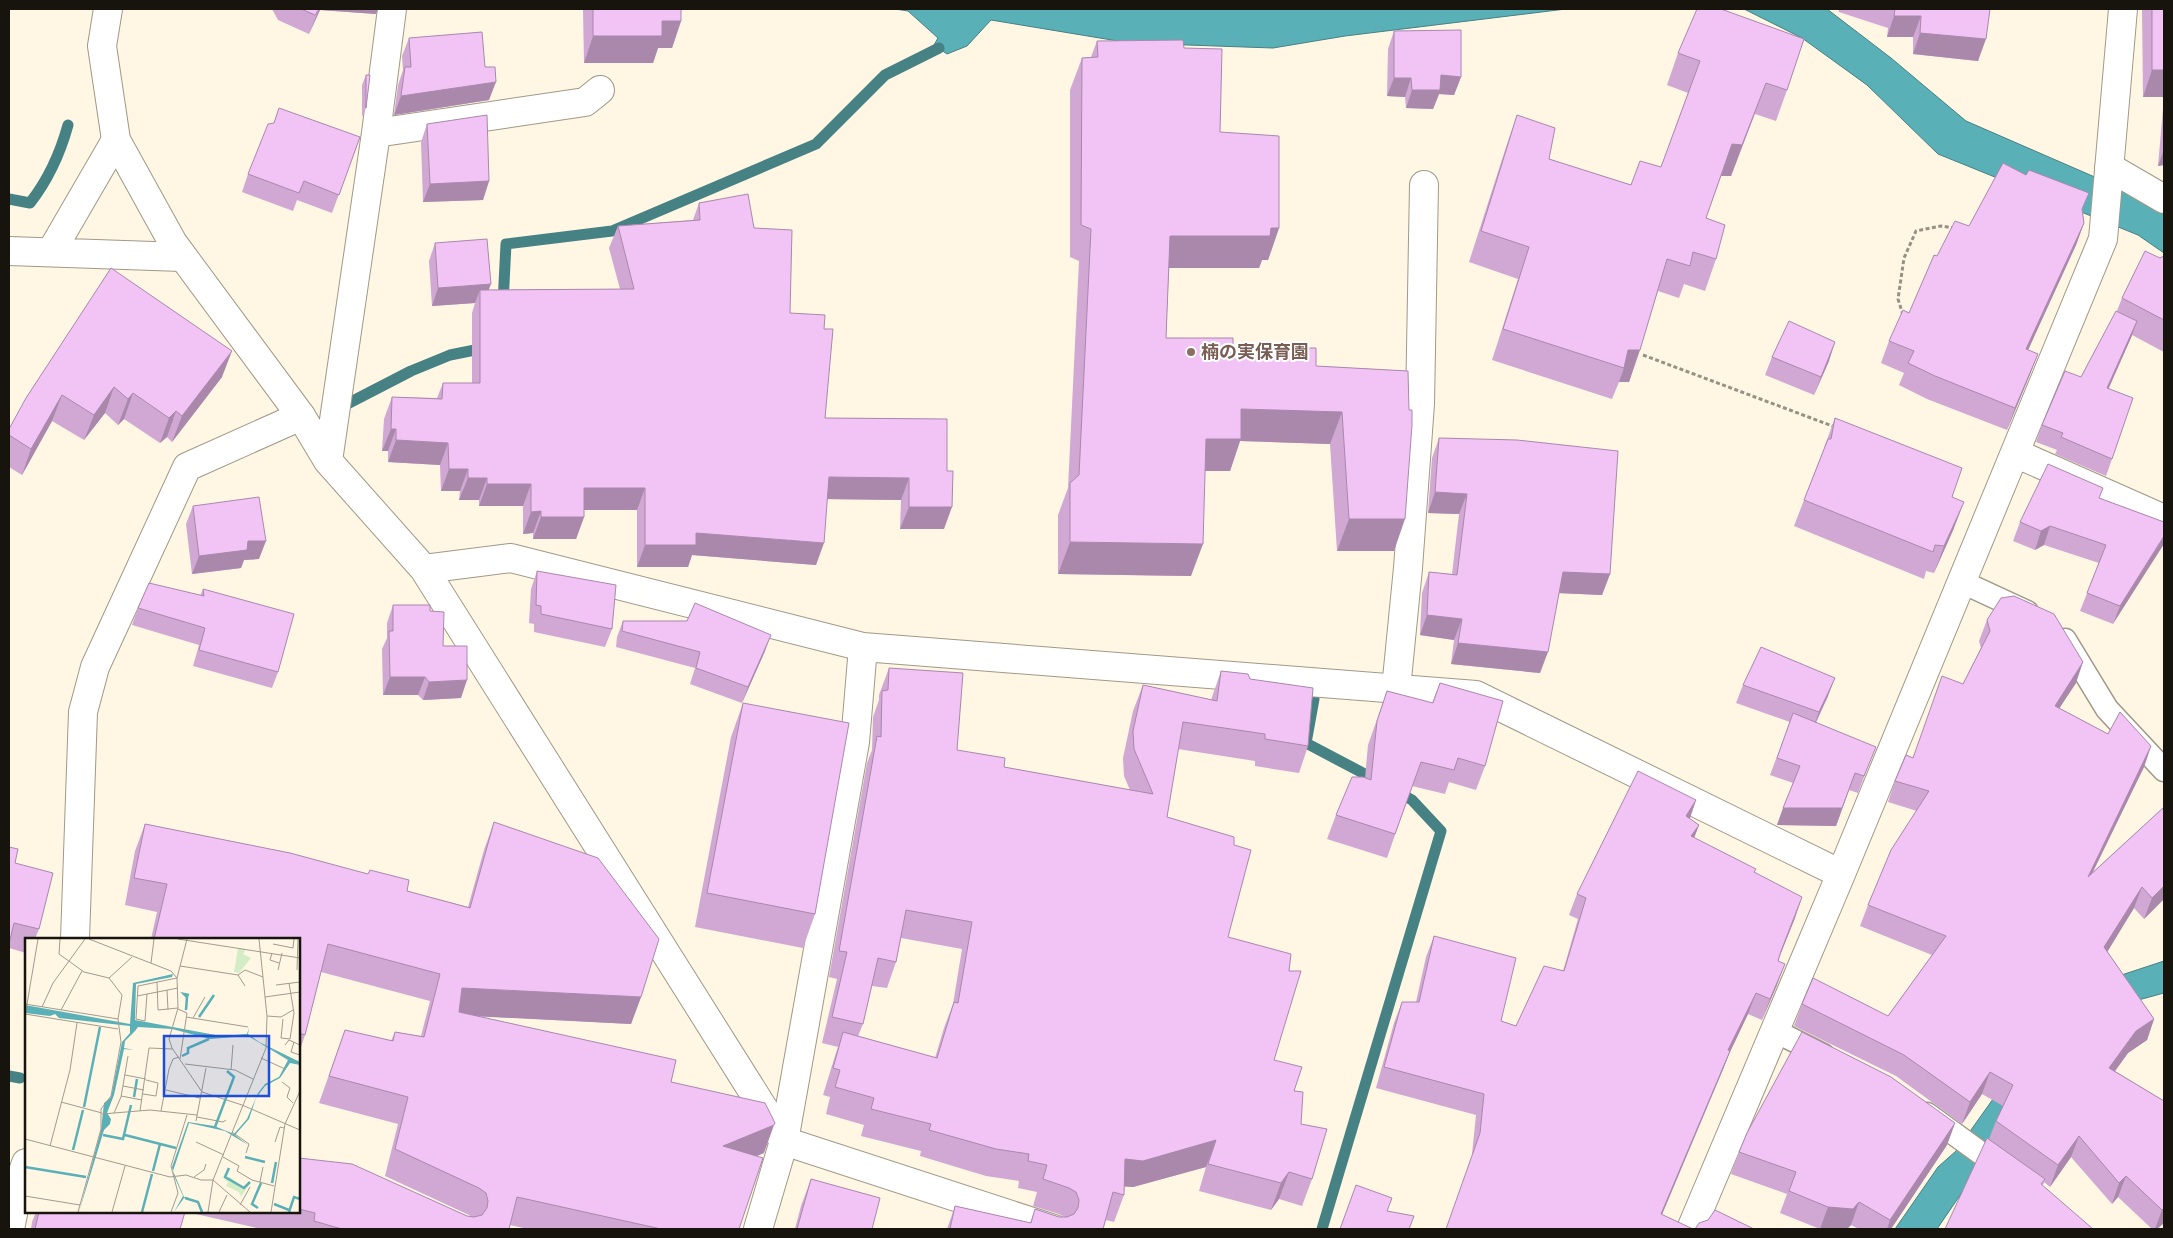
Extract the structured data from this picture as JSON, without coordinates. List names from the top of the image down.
{
  "places": ["楠の実保育園"]
}
